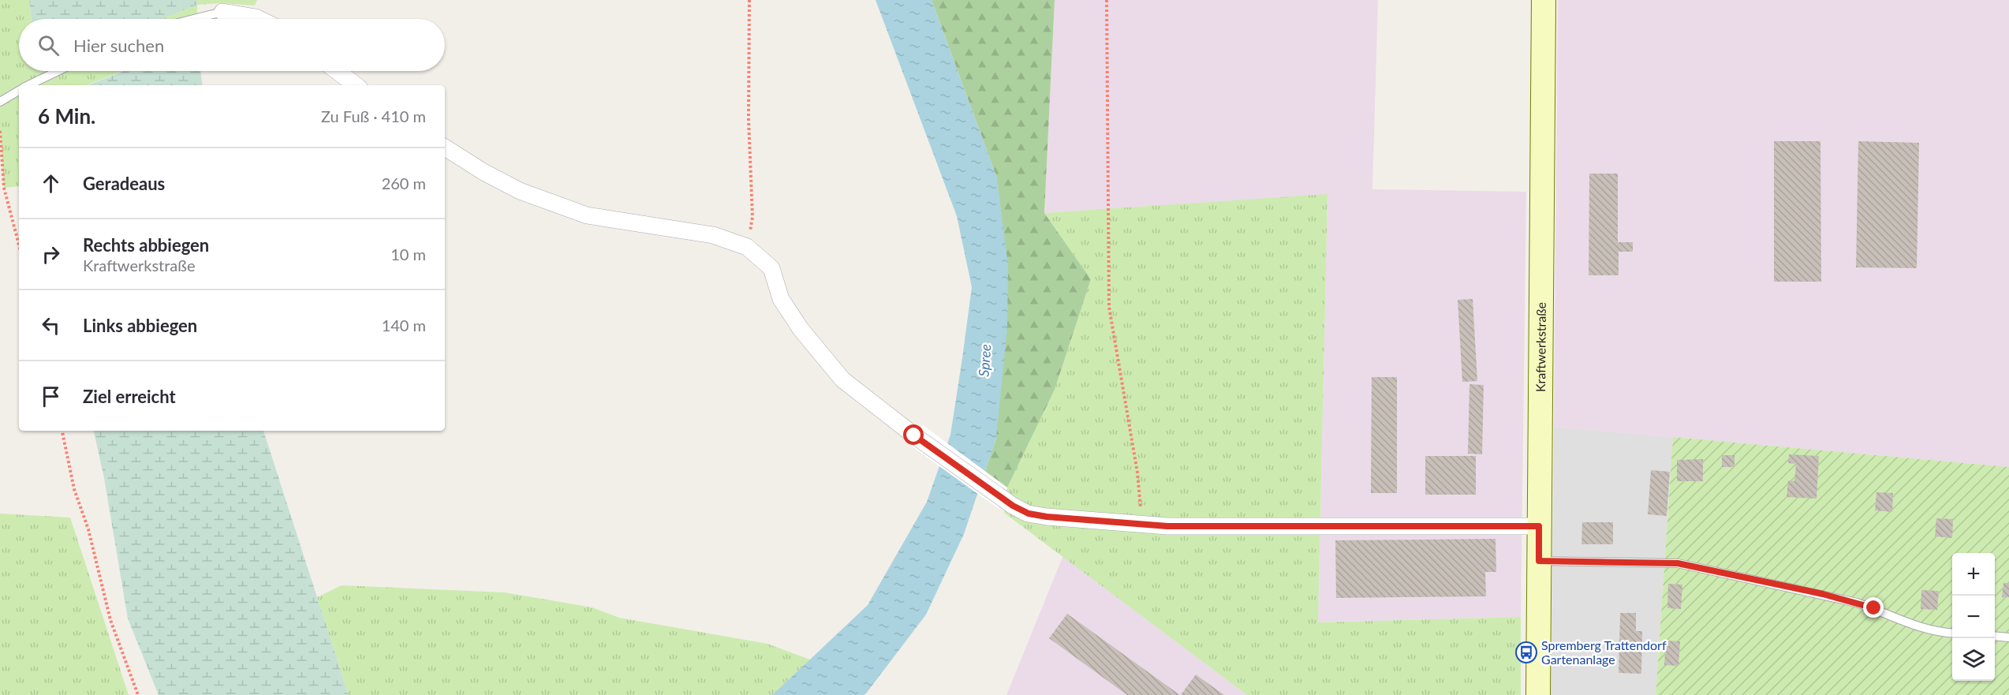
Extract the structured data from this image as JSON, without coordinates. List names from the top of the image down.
{
  "streets": {
    "main road": ["Kraftwerkstraße"]
  },
  "water": ["Spree"],
  "places": {
    "bus stop": ["Spremberg Trattendorf Gartenanlage"]
  },
  "page": {
    "search": "Hier suchen",
    "heading": ["6 Min.", "Zu Fuß · 410 m"],
    "list": [
      ["Geradeaus", "260 m"],
      ["Rechts abbiegen", "Kraftwerkstraße", "10 m"],
      ["Links abbiegen", "140 m"],
      "Ziel erreicht"
    ],
    "map_buttons": ["+", "−"]
  }
}
